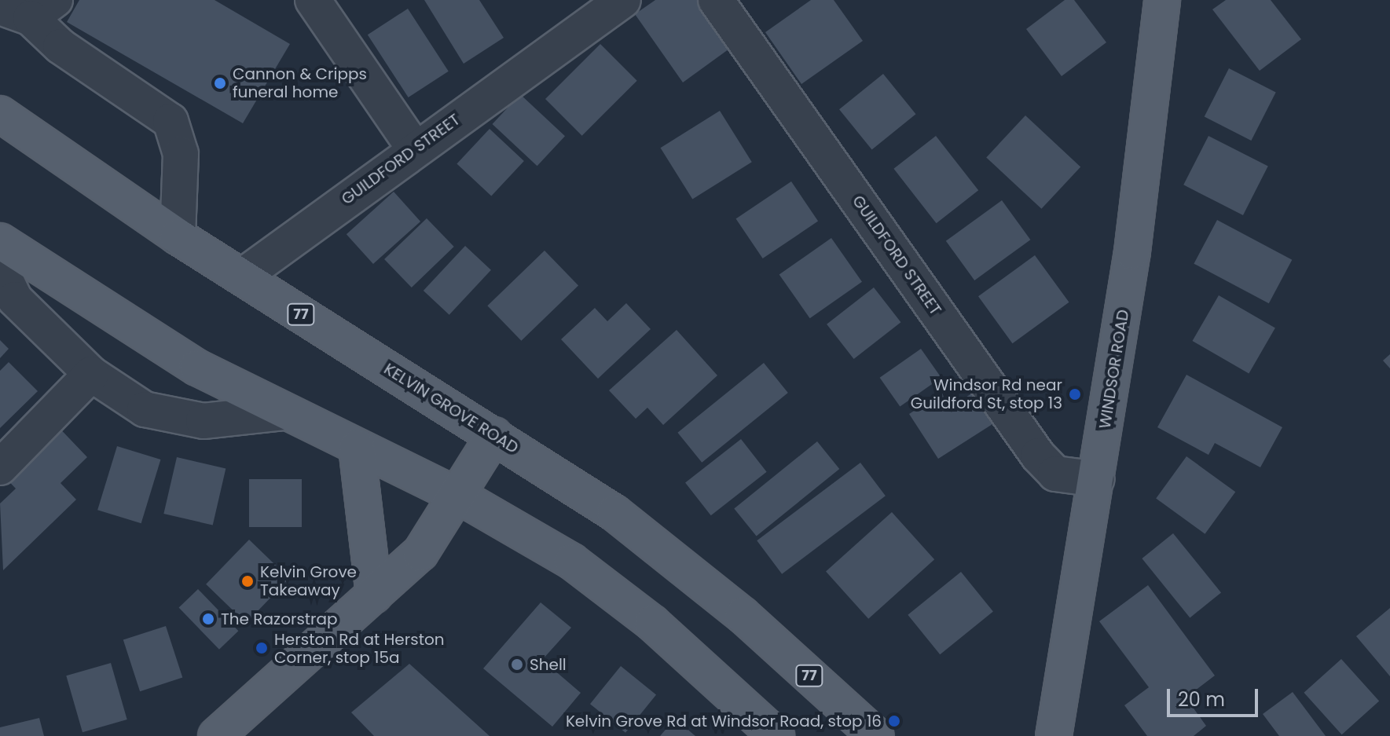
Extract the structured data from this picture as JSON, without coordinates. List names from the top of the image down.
{
  "streets": {
    "main road": ["77", "WINDSOR ROAD", "KELVIN GROVE ROAD"],
    "street": ["GUILDFORD STREET"]
  },
  "crossings": [
    ["GUILDFORD STREET", "WINDSOR ROAD"],
    ["GUILDFORD STREET", "KELVIN GROVE ROAD"]
  ],
  "places": [
    "Cannon & Cripps funeral home",
    "Windsor Rd near Guildford St, stop 13",
    "Kelvin Grove Takeaway",
    "The Razorstrap",
    "Herston Rd at Herston Corner, stop 15a",
    "Shell",
    "Kelvin Grove Rd at Windsor Road, stop 16"
  ],
  "scale_bar": "20 m"
}
